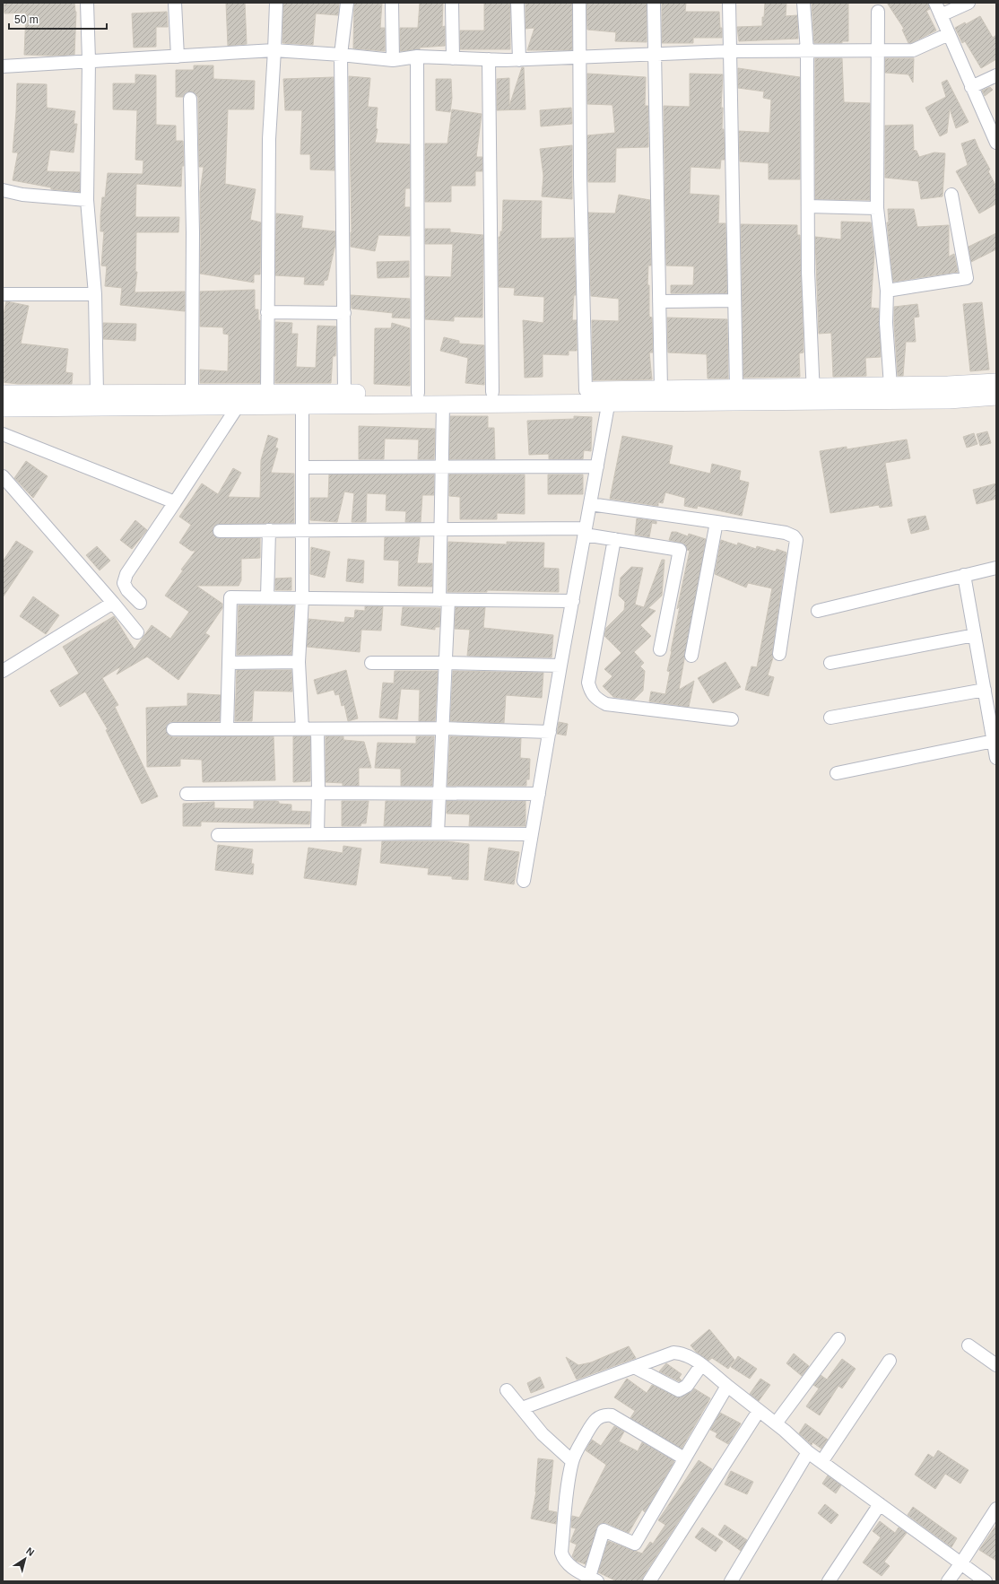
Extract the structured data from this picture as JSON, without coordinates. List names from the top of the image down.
{
  "scale_bar": "50 m",
  "north": "top right"
}
